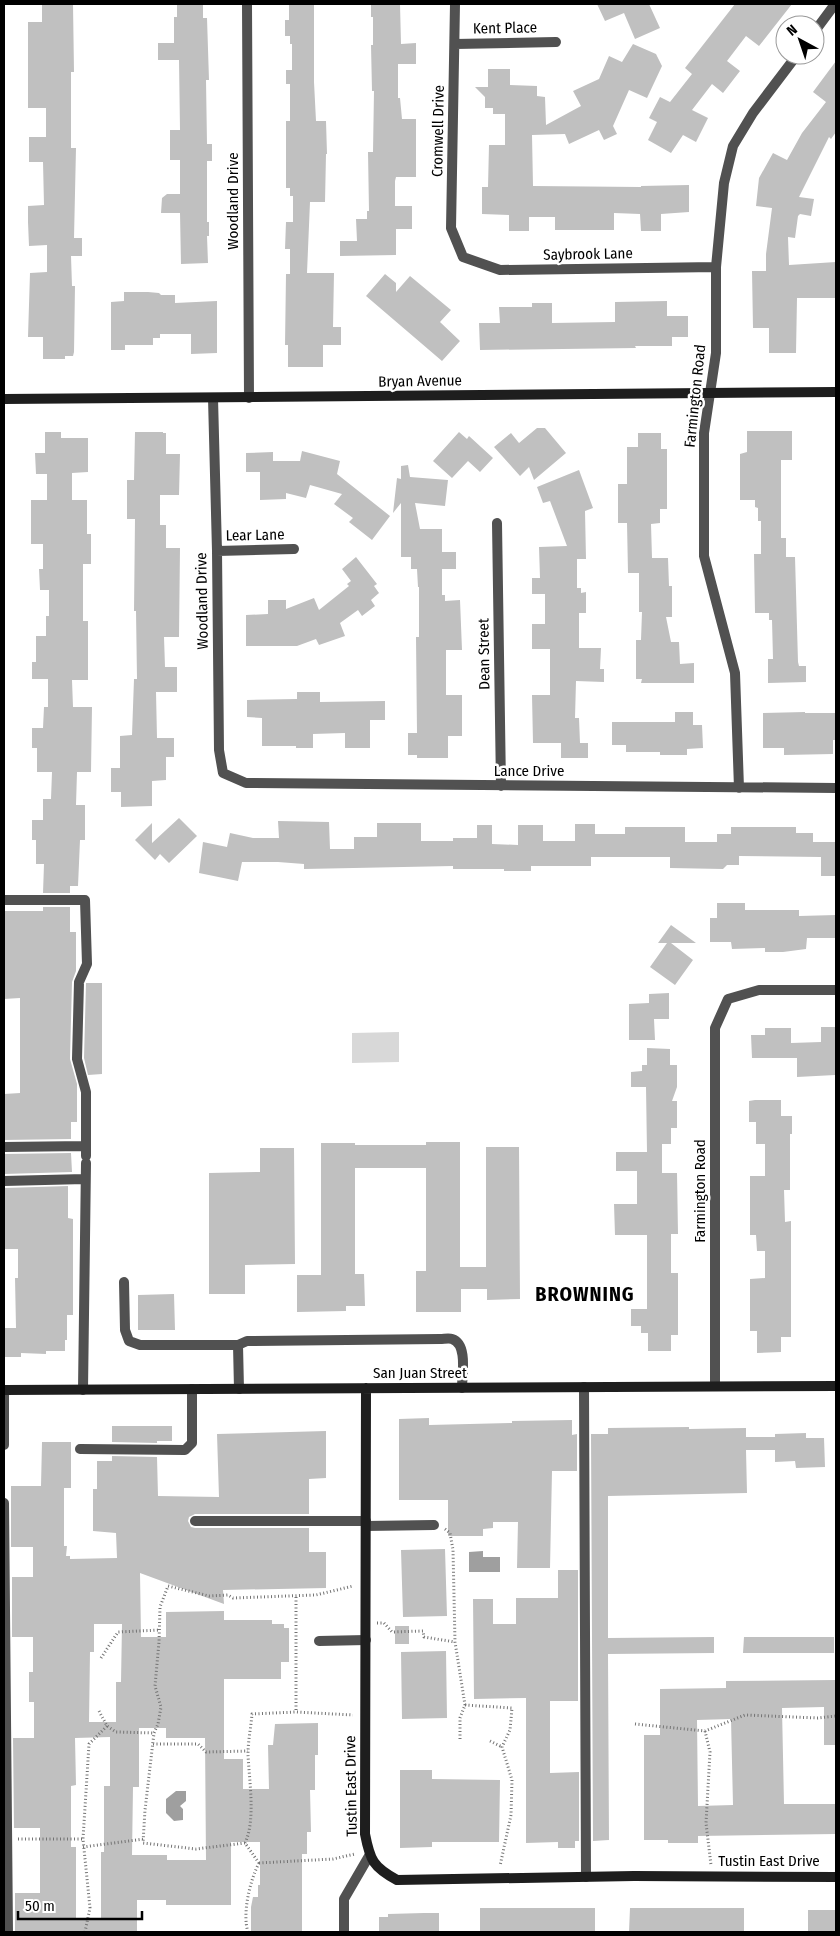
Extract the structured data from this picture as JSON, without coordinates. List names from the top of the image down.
{
  "streets": {
    "main road": ["Bryan Avenue", "San Juan Street", "Tustin East Drive"],
    "street": [
      "Kent Place",
      "Cromwell Drive",
      "Woodland Drive",
      "Saybrook Lane",
      "Farmington Road",
      "Lear Lane",
      "Dean Street",
      "Lance Drive"
    ]
  },
  "crossings": [
    ["Kent Place", "Cromwell Drive"],
    ["Cromwell Drive", "Saybrook Lane"],
    ["Woodland Drive", "Bryan Avenue"],
    ["Woodland Drive", "Lear Lane"],
    ["Woodland Drive", "Lance Drive"],
    ["Saybrook Lane", "Farmington Road"],
    ["Bryan Avenue", "Farmington Road"],
    ["Farmington Road", "Lance Drive"],
    ["Farmington Road", "San Juan Street"],
    ["Dean Street", "Lance Drive"],
    ["San Juan Street", "Tustin East Drive"]
  ],
  "districts": ["BROWNING"],
  "scale_bar": "50 m",
  "north": "top left"
}
